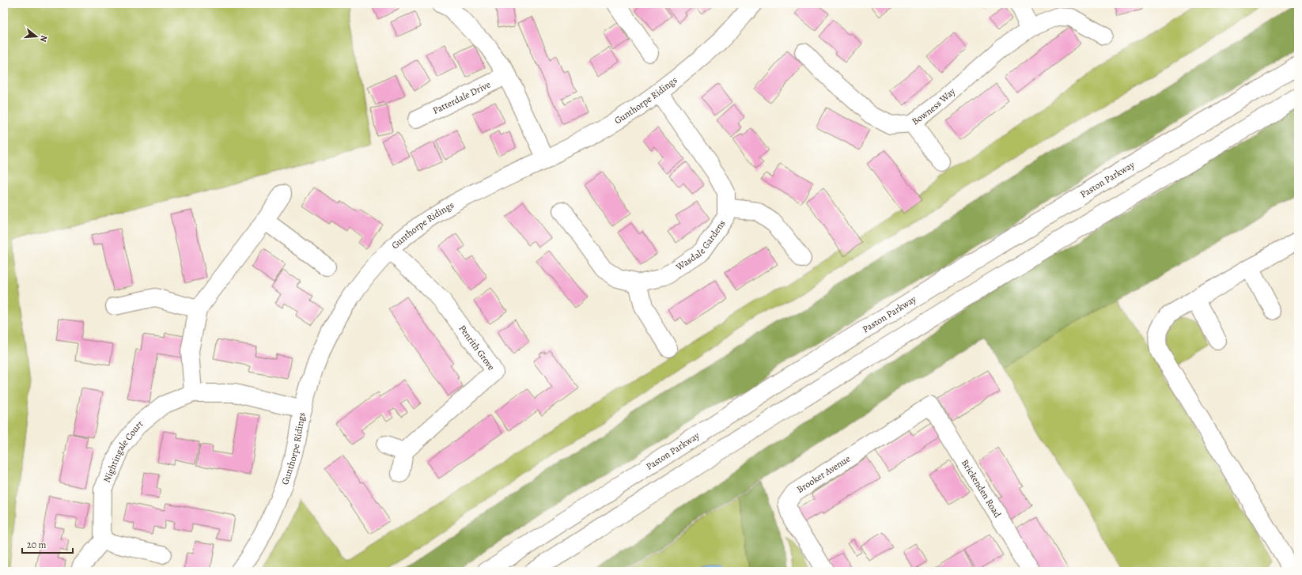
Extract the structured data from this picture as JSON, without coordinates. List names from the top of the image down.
{
  "streets": {
    "main road": [
      "Patterdale Drive",
      "Gunthorpe Ridings",
      "Bowness Way",
      "Paston Parkway",
      "Wasdale Gardens",
      "Penrith Grove",
      "Nightingale Court",
      "Brooker Avenue",
      "Brickenden Road"
    ]
  },
  "crossings": [
    ["Gunthorpe Ridings", "Wasdale Gardens"],
    ["Gunthorpe Ridings", "Penrith Grove"],
    ["Gunthorpe Ridings", "Nightingale Court"],
    ["Brooker Avenue", "Brickenden Road"]
  ],
  "scale_bar": "20 m",
  "north": "right"
}
